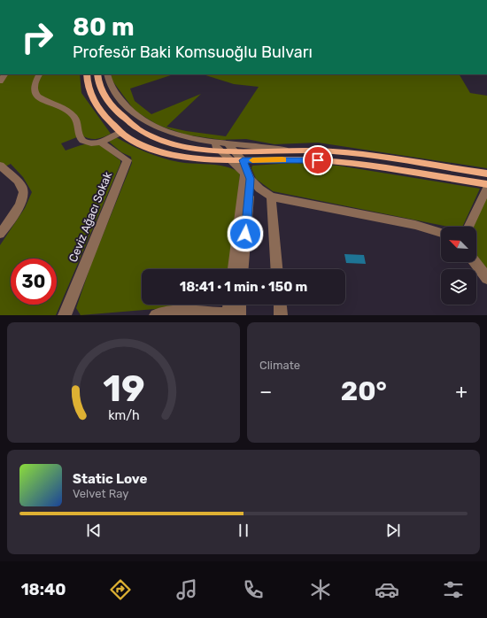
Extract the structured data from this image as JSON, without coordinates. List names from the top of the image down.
{
  "streets": {
    "street": ["Ceviz Ağacı Sokak"]
  },
  "north": "top left",
  "page": {
    "turn": ["80 m", "Profesör Baki Komsuoğlu Bulvarı"],
    "limit": "30",
    "trip": "18:41 · 1 min · 150 m",
    "tile": "Climate",
    "heat": ["−", "20°", "+"],
    "song": ["Static Love", "Velvet Ray"],
    "tabs": "18:40",
    "gauge": ["19", "km/h"]
  }
}
